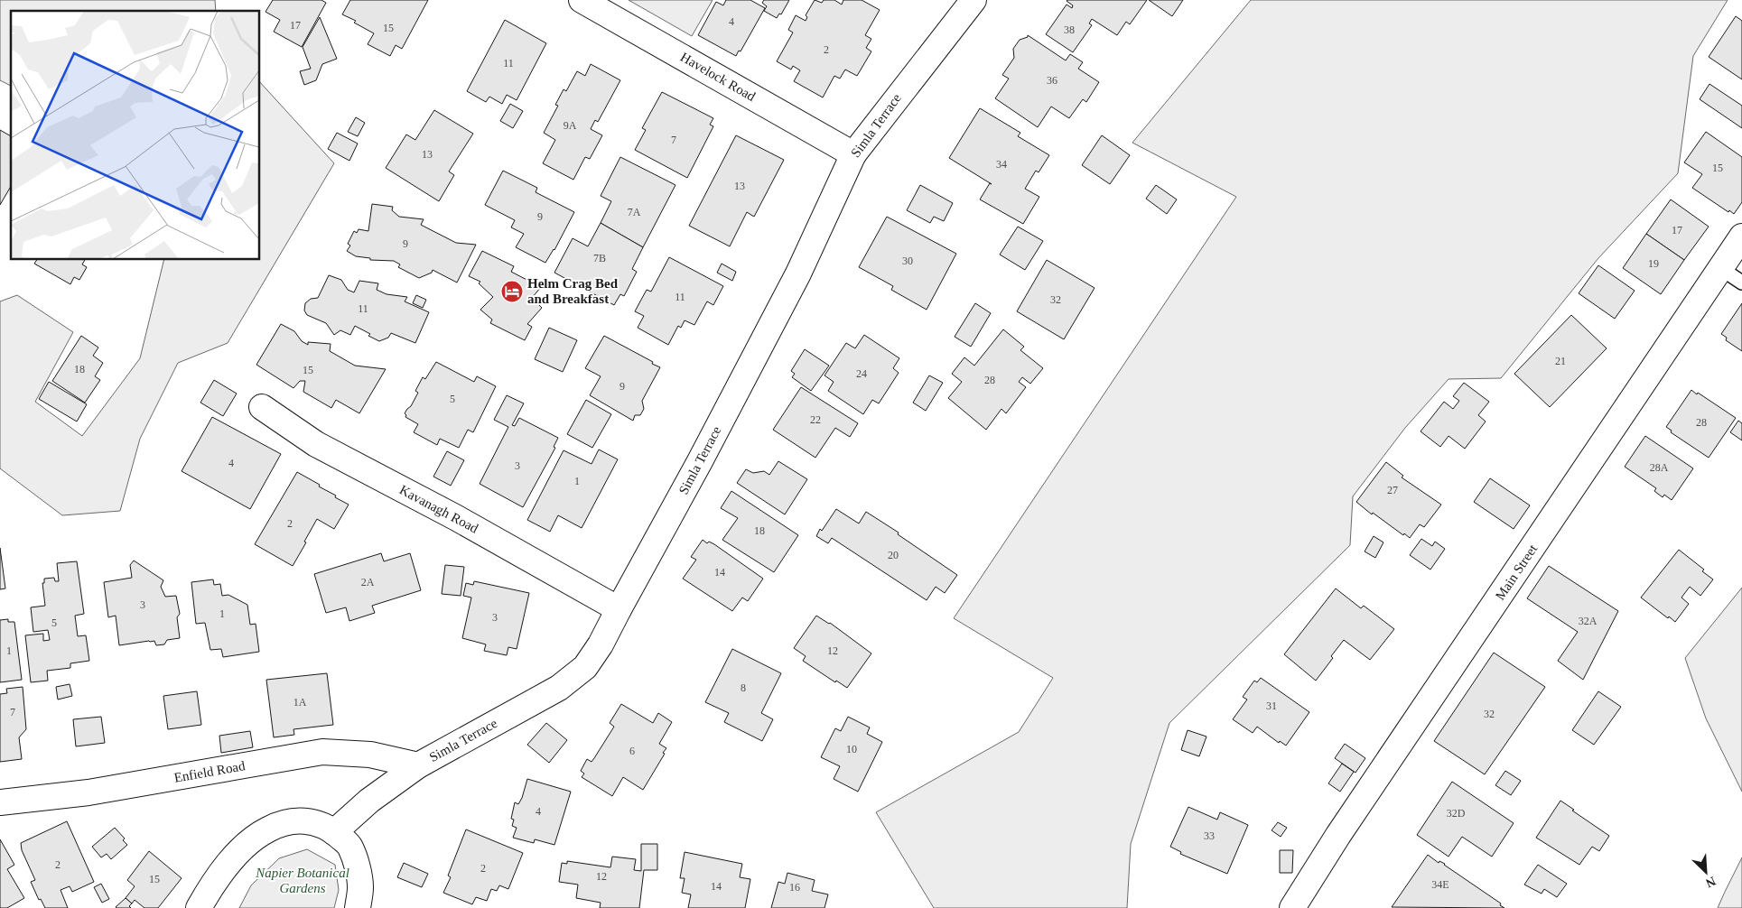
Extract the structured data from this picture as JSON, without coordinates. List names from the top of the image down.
{
  "streets": {
    "street": [
      "Havelock Road",
      "Simla Terrace",
      "Kavanagh Road",
      "Main Street",
      "Enfield Road"
    ]
  },
  "crossings": [
    ["Havelock Road", "Simla Terrace"],
    ["Simla Terrace", "Kavanagh Road"],
    ["Simla Terrace", "Enfield Road"]
  ],
  "parks": ["Napier Botanical Gardens"],
  "places": {
    "hotel": ["Helm Crag Bed and Breakfast"]
  },
  "house_numbers": [
    "4",
    "17",
    "15",
    "38",
    "2",
    "11",
    "36",
    "9A",
    "7",
    "13",
    "34",
    "15",
    "13",
    "7A",
    "9",
    "17",
    "9",
    "7B",
    "30",
    "19",
    "11",
    "32",
    "11",
    "21",
    "18",
    "15",
    "24",
    "28",
    "9",
    "5",
    "22",
    "28",
    "4",
    "3",
    "28A",
    "1",
    "27",
    "2",
    "18",
    "20",
    "14",
    "2A",
    "3",
    "1",
    "3",
    "32A",
    "5",
    "1",
    "12",
    "8",
    "1A",
    "31",
    "7",
    "32",
    "10",
    "6",
    "4",
    "32D",
    "33",
    "2",
    "2",
    "12",
    "15",
    "34E",
    "14",
    "16"
  ],
  "north": "bottom right"
}
